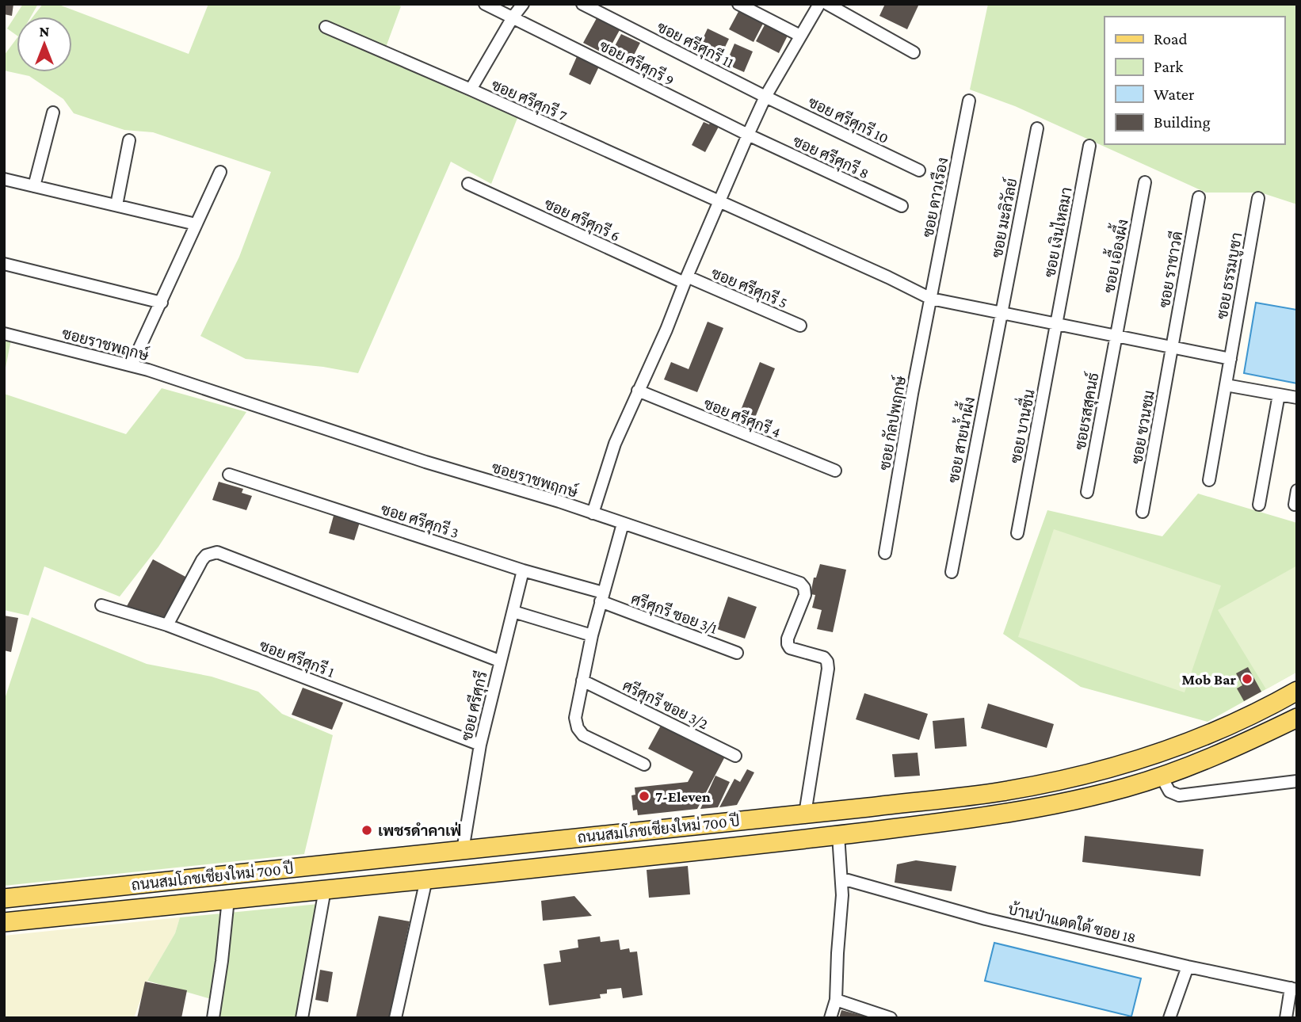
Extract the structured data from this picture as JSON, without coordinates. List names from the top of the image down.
{
  "streets": {
    "main road": ["ถนนสมโภชเชียงใหม่ 700 ปี"],
    "street": [
      "ซอย ศรีศุกรี 11",
      "ซอย ศรีศุกรี 9",
      "ซอย ศรีศุกรี 7",
      "ซอย ศรีศุกรี 10",
      "ซอย ศรีศุกรี 8",
      "ซอย ดาวเรือง",
      "ซอย มะลิวัลย์",
      "ซอย ศรีศุกรี 6",
      "ซอย เงินไหลมา",
      "ซอย เอื้องผึ้ง",
      "ซอย ราชาวดี",
      "ซอย ธรรมบูชา",
      "ซอย ศรีศุกรี 5",
      "ซอยราชพฤกษ์",
      "ซอยรสสุคนธ์",
      "ซอย ศรีศุกรี 4",
      "ซอย กัลปพฤกษ์",
      "ซอย บานชื่น",
      "ซอย ชวนชม",
      "ซอย สายน้ำผึ้ง",
      "ซอย ศรีศุกรี 3",
      "ศรีศุกรี ซอย 3/1",
      "ซอย ศรีศุกรี 1",
      "ศรีศุกรี ซอย 3/2",
      "ซอย ศรีศุกรี",
      "บ้านป่าแดดใต้ ซอย 18"
    ]
  },
  "crossings": [
    ["ซอย ศรีศุกรี 11", "ซอย ศรีศุกรี 10"],
    ["ซอย ศรีศุกรี 9", "ซอย ศรีศุกรี 8"],
    ["ซอย ศรีศุกรี 7", "ซอย ดาวเรือง"],
    ["ซอย ศรีศุกรี 7", "ซอย มะลิวัลย์"],
    ["ซอย ศรีศุกรี 7", "ซอย เงินไหลมา"],
    ["ซอย ศรีศุกรี 7", "ซอย เอื้องผึ้ง"],
    ["ซอย ศรีศุกรี 7", "ซอย ราชาวดี"],
    ["ซอย ศรีศุกรี 7", "ซอย ธรรมบูชา"],
    ["ซอย ศรีศุกรี 7", "ซอยรสสุคนธ์"],
    ["ซอย ศรีศุกรี 7", "ซอย กัลปพฤกษ์"],
    ["ซอย ศรีศุกรี 7", "ซอย บานชื่น"],
    ["ซอย ศรีศุกรี 7", "ซอย ชวนชม"],
    ["ซอย ศรีศุกรี 7", "ซอย สายน้ำผึ้ง"],
    ["ซอย ดาวเรือง", "ซอย กัลปพฤกษ์"],
    ["ซอย มะลิวัลย์", "ซอย สายน้ำผึ้ง"],
    ["ซอย ศรีศุกรี 6", "ซอย ศรีศุกรี 5"],
    ["ซอย เงินไหลมา", "ซอย บานชื่น"],
    ["ซอย เอื้องผึ้ง", "ซอยรสสุคนธ์"],
    ["ซอย ราชาวดี", "ซอย ชวนชม"],
    ["ซอยราชพฤกษ์", "ถนนสมโภชเชียงใหม่ 700 ปี"],
    ["ซอย ศรีศุกรี 3", "ศรีศุกรี ซอย 3/1"],
    ["ซอย ศรีศุกรี 3", "ซอย ศรีศุกรี"],
    ["ซอย ศรีศุกรี 1", "ซอย ศรีศุกรี"],
    ["ซอย ศรีศุกรี", "ถนนสมโภชเชียงใหม่ 700 ปี"]
  ],
  "places": ["Mob Bar", "7-Eleven", "เพชรดำคาเฟ่"],
  "legend": [
    "Road",
    "Park",
    "Water",
    "Building"
  ],
  "north": "top"
}
